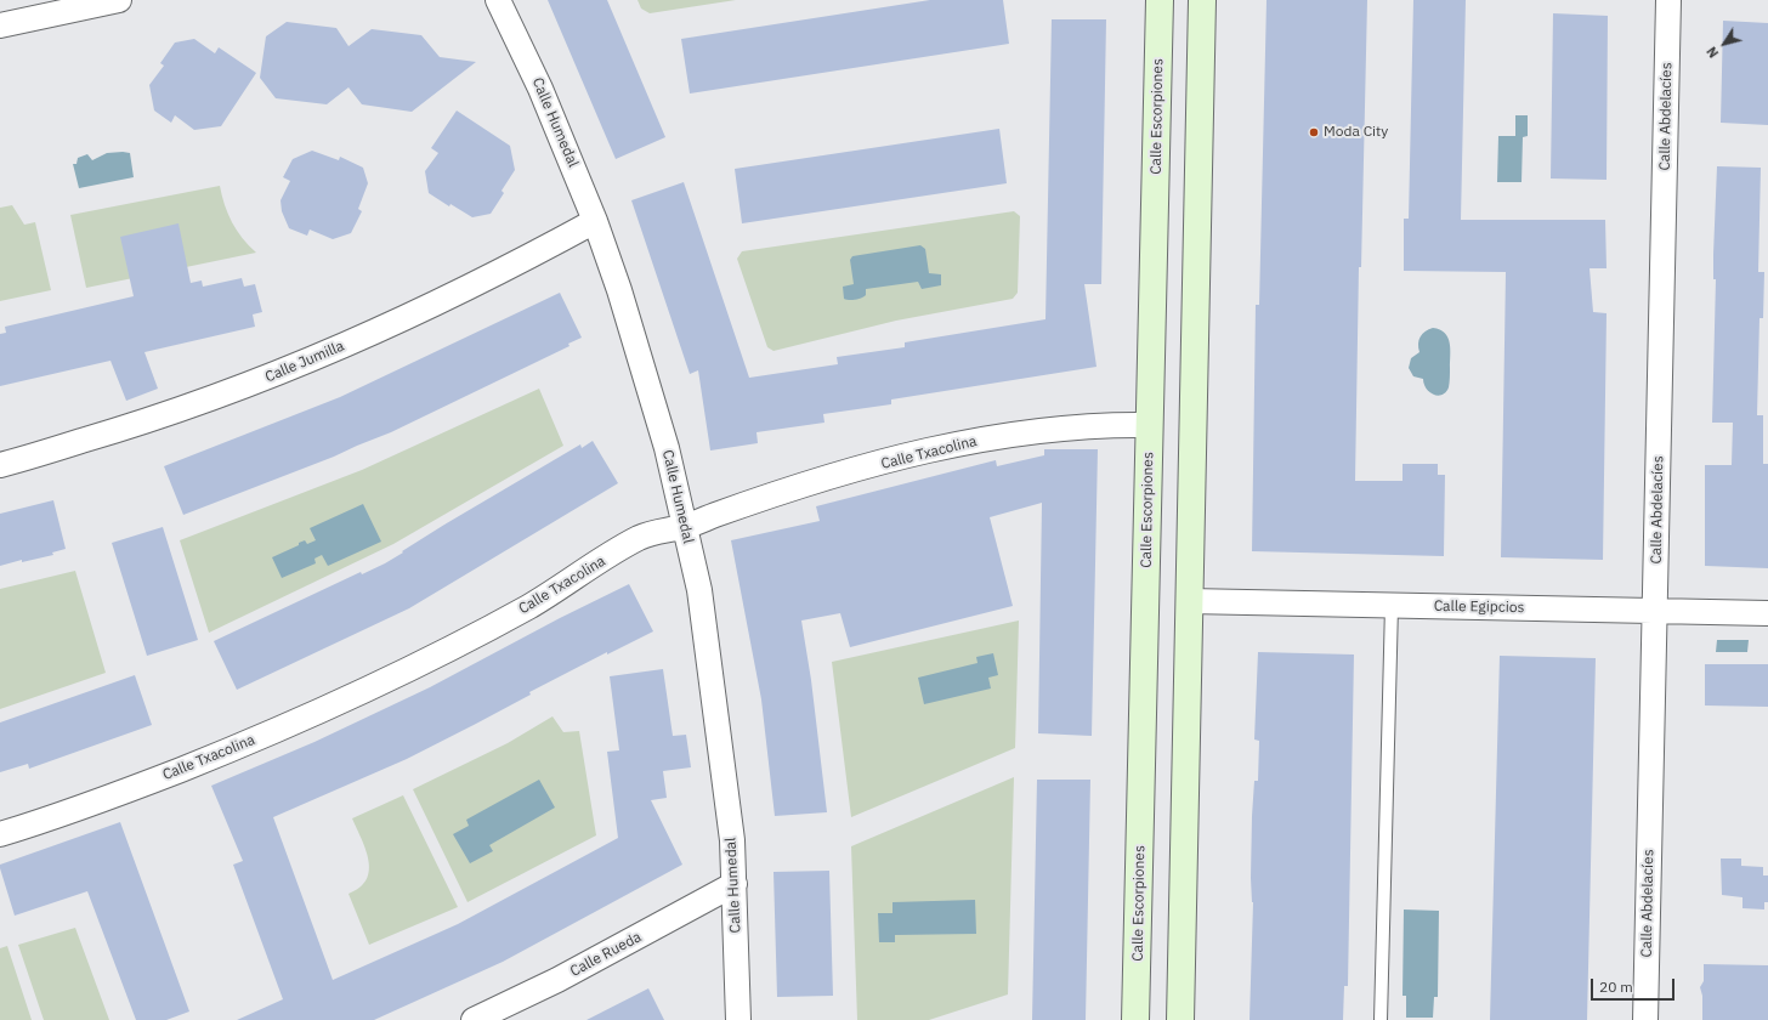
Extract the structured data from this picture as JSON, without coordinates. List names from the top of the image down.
{
  "streets": {
    "street": [
      "Calle Escorpiones",
      "Calle Abdelacíes",
      "Calle Humedal",
      "Calle Jumilla",
      "Calle Txacolina",
      "Calle Egipcios",
      "Calle Rueda"
    ]
  },
  "crossings": [
    ["Calle Escorpiones", "Calle Txacolina"],
    ["Calle Abdelacíes", "Calle Egipcios"],
    ["Calle Humedal", "Calle Jumilla"],
    ["Calle Humedal", "Calle Txacolina"],
    ["Calle Humedal", "Calle Rueda"]
  ],
  "places": ["Moda City"],
  "scale_bar": "20 m",
  "north": "bottom left"
}
